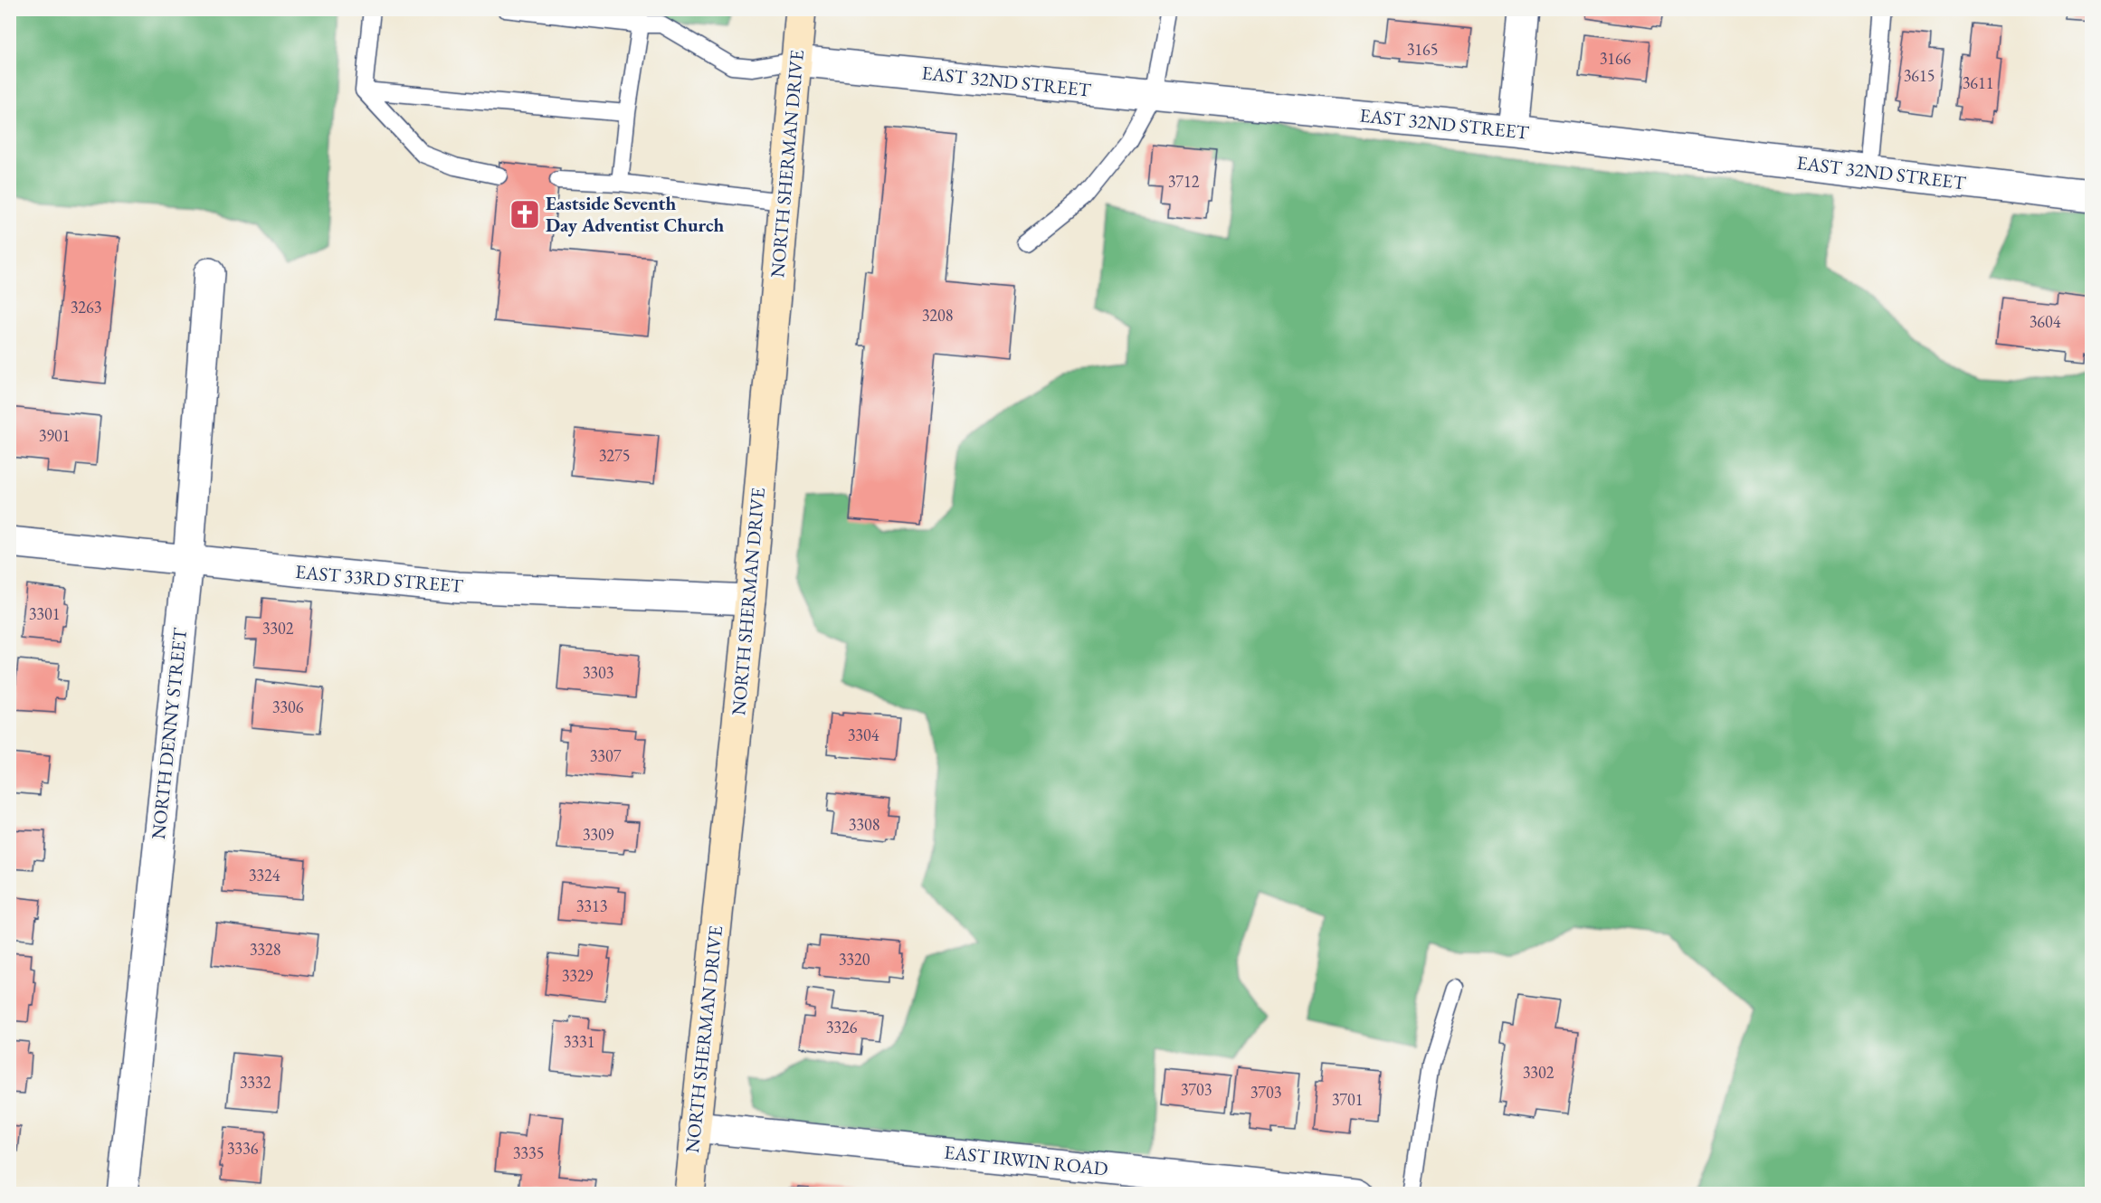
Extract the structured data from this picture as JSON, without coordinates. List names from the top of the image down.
{
  "streets": {
    "main road": ["NORTH SHERMAN DRIVE"],
    "street": [
      "EAST 32ND STREET",
      "EAST 33RD STREET",
      "NORTH DENNY STREET",
      "EAST IRWIN ROAD"
    ]
  },
  "crossings": [
    ["EAST 32ND STREET", "NORTH SHERMAN DRIVE"],
    ["NORTH SHERMAN DRIVE", "EAST 33RD STREET"],
    ["NORTH SHERMAN DRIVE", "EAST IRWIN ROAD"],
    ["EAST 33RD STREET", "NORTH DENNY STREET"]
  ],
  "places": {
    "church": ["Eastside Seventh Day Adventist Church"]
  },
  "house_numbers": [
    "3165",
    "3166",
    "3615",
    "3611",
    "3712",
    "3263",
    "3208",
    "3604",
    "3901",
    "3275",
    "3301",
    "3302",
    "3303",
    "3306",
    "3304",
    "3307",
    "3308",
    "3309",
    "3324",
    "3313",
    "3328",
    "3320",
    "3329",
    "3326",
    "3331",
    "3302",
    "3332",
    "3703",
    "3703",
    "3701",
    "3336",
    "3335"
  ]
}
